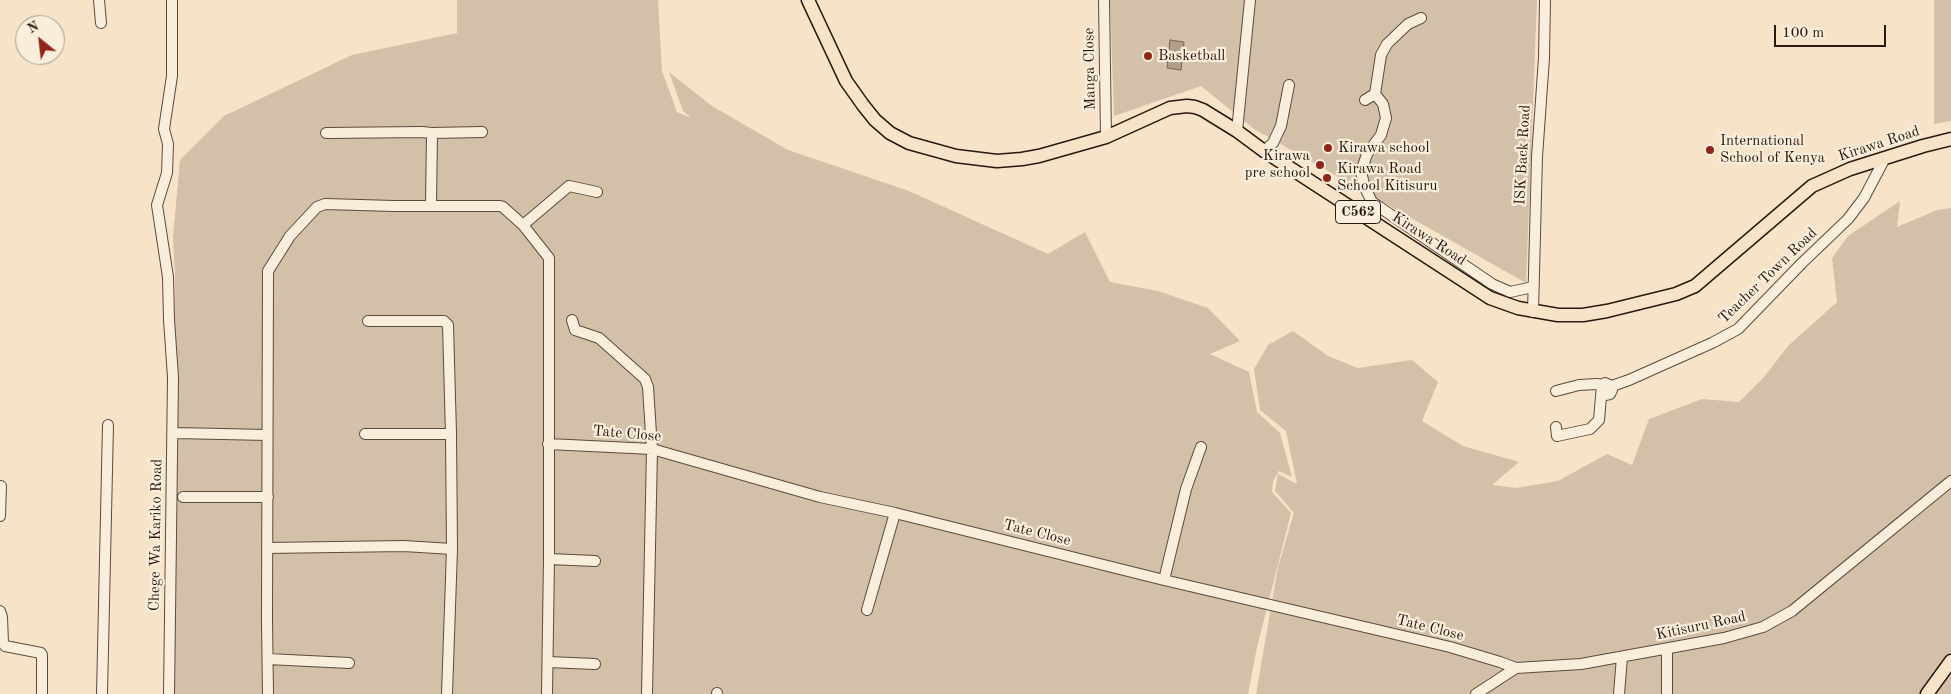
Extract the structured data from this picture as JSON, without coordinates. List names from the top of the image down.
{
  "streets": {
    "main road": ["Kirawa Road", "C562"],
    "street": [
      "Manga Close",
      "ISK Back Road",
      "Teacher Town Road",
      "Tate Close",
      "Chege Wa Kariko Road",
      "Kitisuru Road"
    ]
  },
  "crossings": [
    ["Manga Close", "Kirawa Road"],
    ["Kirawa Road", "ISK Back Road"],
    ["Kirawa Road", "Teacher Town Road"],
    ["Tate Close", "Kitisuru Road"]
  ],
  "places": [
    "Basketball",
    "Kirawa school",
    "International School of Kenya",
    "Kirawa pre school",
    "Kirawa Road School Kitisuru"
  ],
  "scale_bar": "100 m",
  "north": "top left"
}
